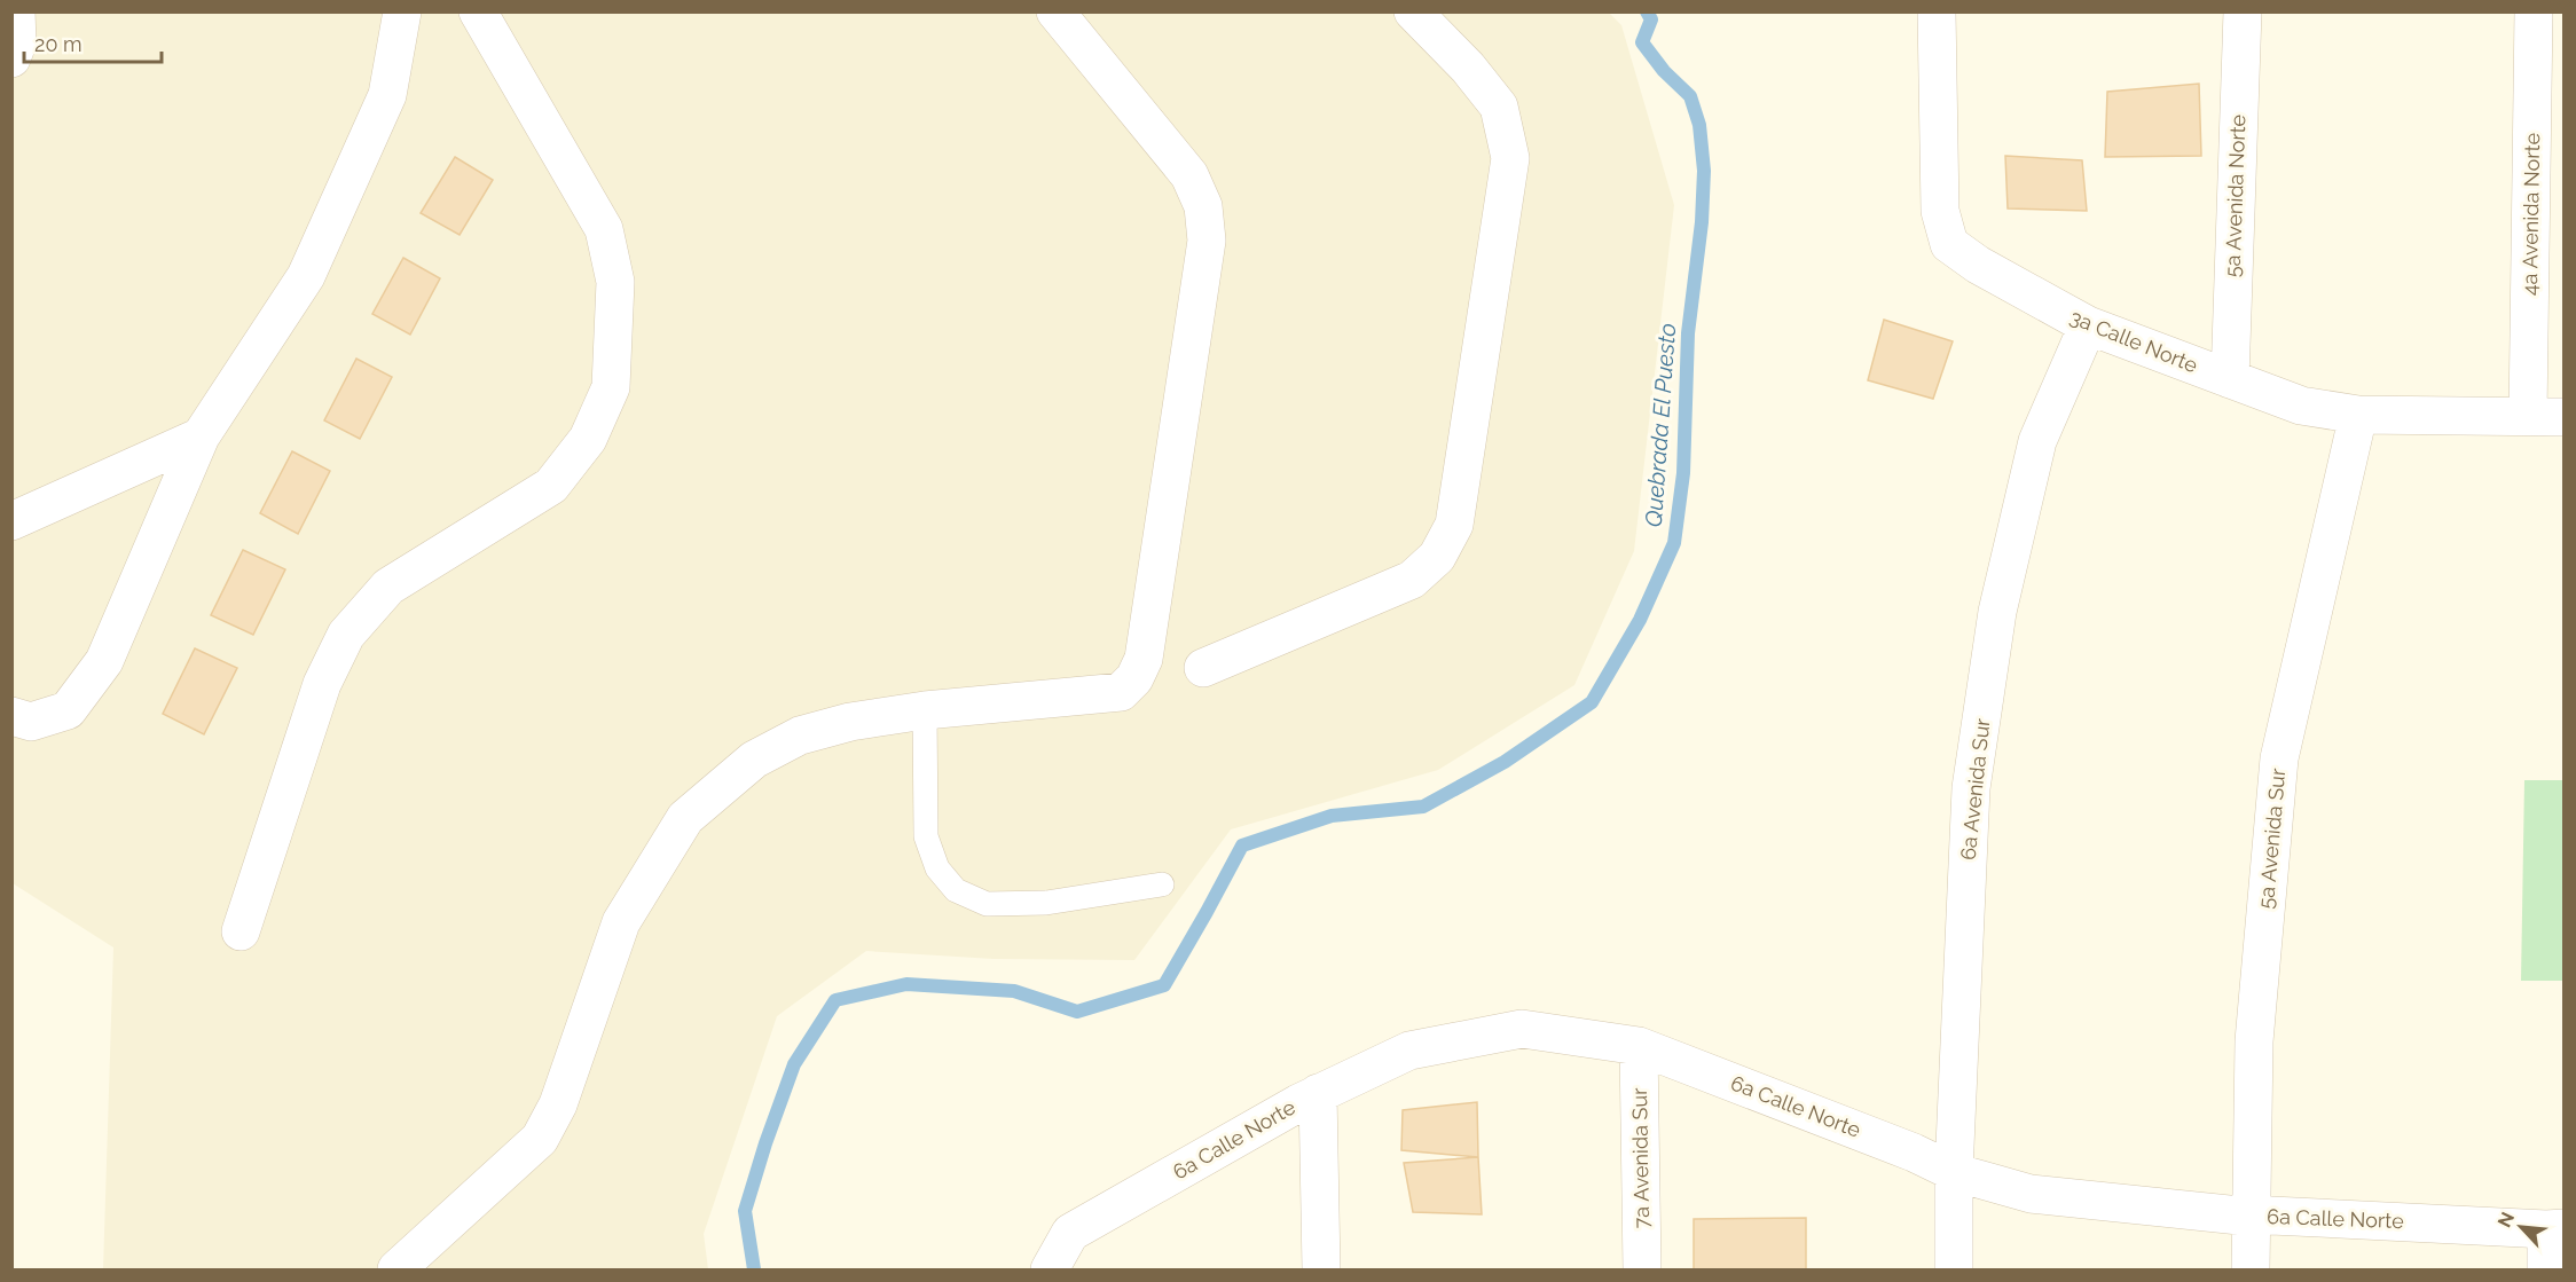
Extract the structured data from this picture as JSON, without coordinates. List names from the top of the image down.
{
  "streets": {
    "street": [
      "5a Avenida Norte",
      "4a Avenida Norte",
      "3a Calle Norte",
      "6a Avenida Sur",
      "5a Avenida Sur",
      "6a Calle Norte",
      "7a Avenida Sur"
    ]
  },
  "crossings": [
    ["5a Avenida Norte", "3a Calle Norte"],
    ["4a Avenida Norte", "3a Calle Norte"],
    ["3a Calle Norte", "6a Avenida Sur"],
    ["3a Calle Norte", "5a Avenida Sur"],
    ["6a Avenida Sur", "6a Calle Norte"],
    ["5a Avenida Sur", "6a Calle Norte"],
    ["6a Calle Norte", "7a Avenida Sur"]
  ],
  "water": ["Quebrada El Puesto"],
  "scale_bar": "20 m",
  "north": "top left"
}
